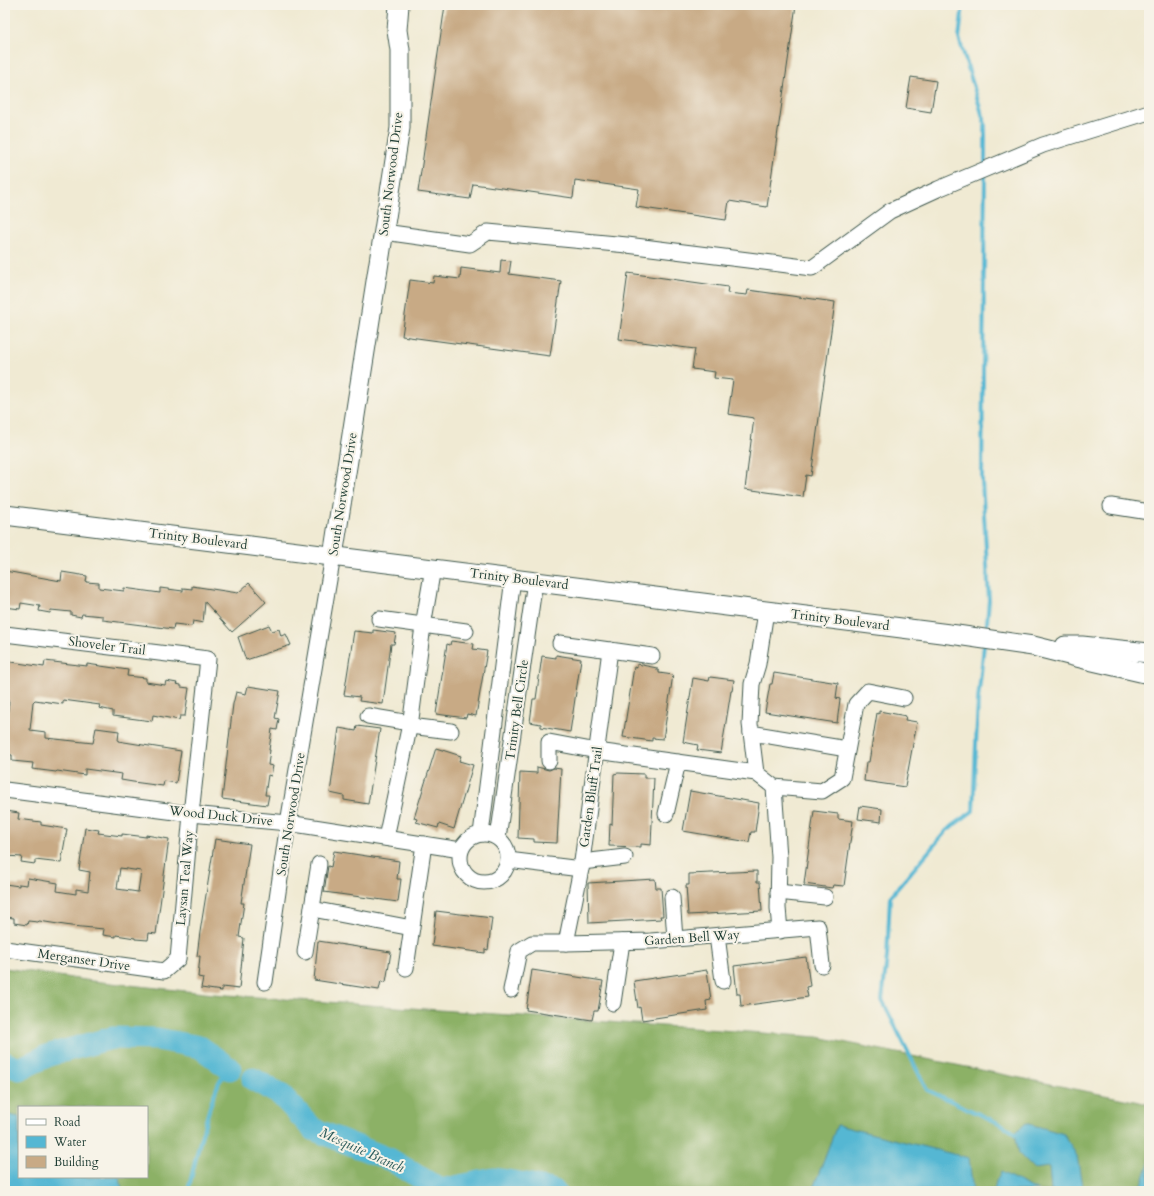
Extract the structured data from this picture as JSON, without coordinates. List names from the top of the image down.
{
  "streets": {
    "main road": ["South Norwood Drive", "Trinity Boulevard"],
    "street": [
      "Shoveler Trail",
      "Trinity Bell Circle",
      "Garden Bluff Trail",
      "Wood Duck Drive",
      "Laysan Teal Way",
      "Garden Bell Way",
      "Merganser Drive"
    ]
  },
  "crossings": [
    ["South Norwood Drive", "Trinity Boulevard"],
    ["South Norwood Drive", "Wood Duck Drive"],
    ["Trinity Boulevard", "Trinity Bell Circle"],
    ["Shoveler Trail", "Laysan Teal Way"],
    ["Trinity Bell Circle", "Wood Duck Drive"],
    ["Garden Bluff Trail", "Garden Bell Way"],
    ["Wood Duck Drive", "Laysan Teal Way"],
    ["Laysan Teal Way", "Merganser Drive"]
  ],
  "water": ["Mesquite Branch"],
  "legend": ["Road", "Water", "Building"]
}
